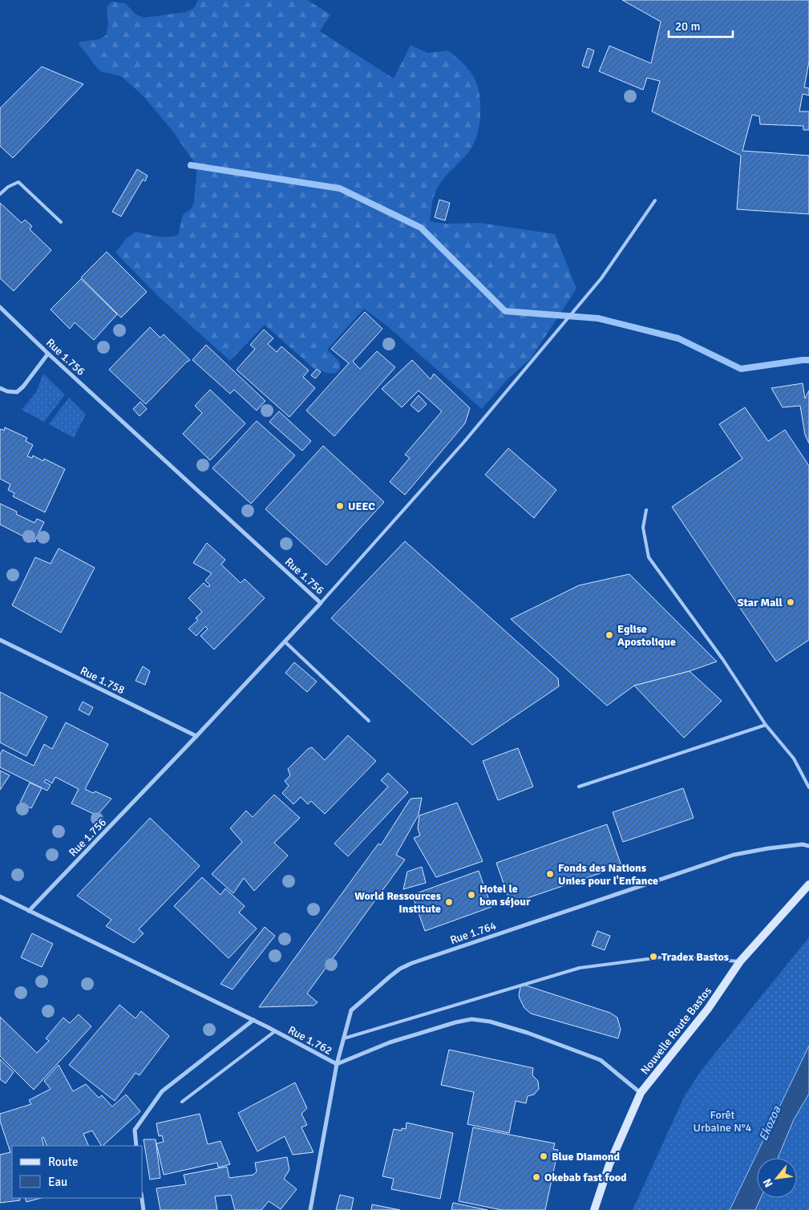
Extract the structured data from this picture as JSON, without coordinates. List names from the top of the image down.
{
  "streets": {
    "main road": ["Nouvelle Route Bastos"],
    "street": [
      "Rue 1.756",
      "Rue 1.758",
      "Rue 1.764",
      "Rue 1.762"
    ]
  },
  "crossings": [
    ["Rue 1.756", "Rue 1.758"],
    ["Rue 1.756", "Rue 1.762"],
    ["Rue 1.764", "Rue 1.762"],
    ["Nouvelle Route Bastos", "Rue 1.762"]
  ],
  "water": ["Ekozoa"],
  "parks": ["Forêt Urbaine N°4"],
  "places": [
    "UEEC",
    "Star Mall",
    "Eglise Apostolique",
    "Fonds des Nations Unies pour l'Enfance",
    "Hotel le bon séjour",
    "World Ressources Institute",
    "Tradex Bastos",
    "Blue Diamond",
    "Okebab fast food"
  ],
  "legend": ["Route", "Eau"],
  "scale_bar": "20 m",
  "north": "bottom left"
}
